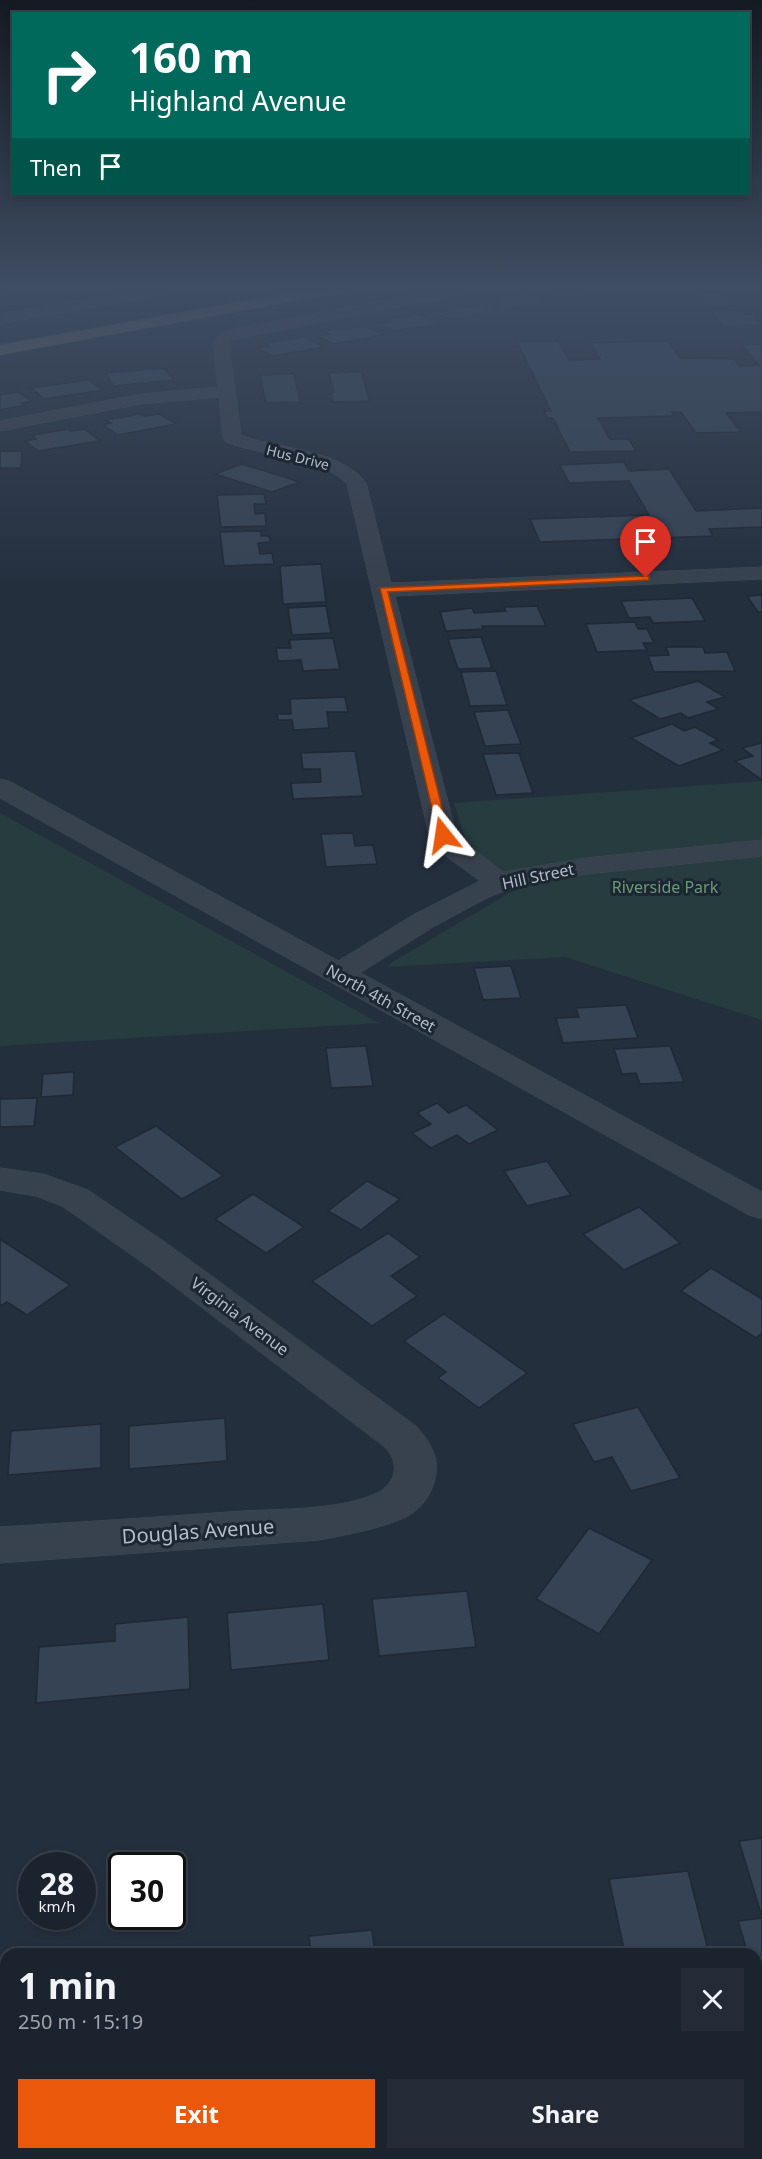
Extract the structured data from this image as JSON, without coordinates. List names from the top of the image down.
{
  "streets": {
    "street": [
      "Hus Drive",
      "Hill Street",
      "North 4th Street",
      "Virginia Avenue",
      "Douglas Avenue"
    ]
  },
  "crossings": [
    ["Hus Drive", "Hill Street"],
    ["Hill Street", "North 4th Street"],
    ["Virginia Avenue", "Douglas Avenue"]
  ],
  "parks": ["Riverside Park"],
  "page": {
    "turn": ["160 m", "Highland Avenue"],
    "then": "Then",
    "speed": "28 km/h",
    "limit": "30",
    "heading": ["1 min", "250 m · 15:19"],
    "buttons": ["Exit", "Share"]
  }
}
